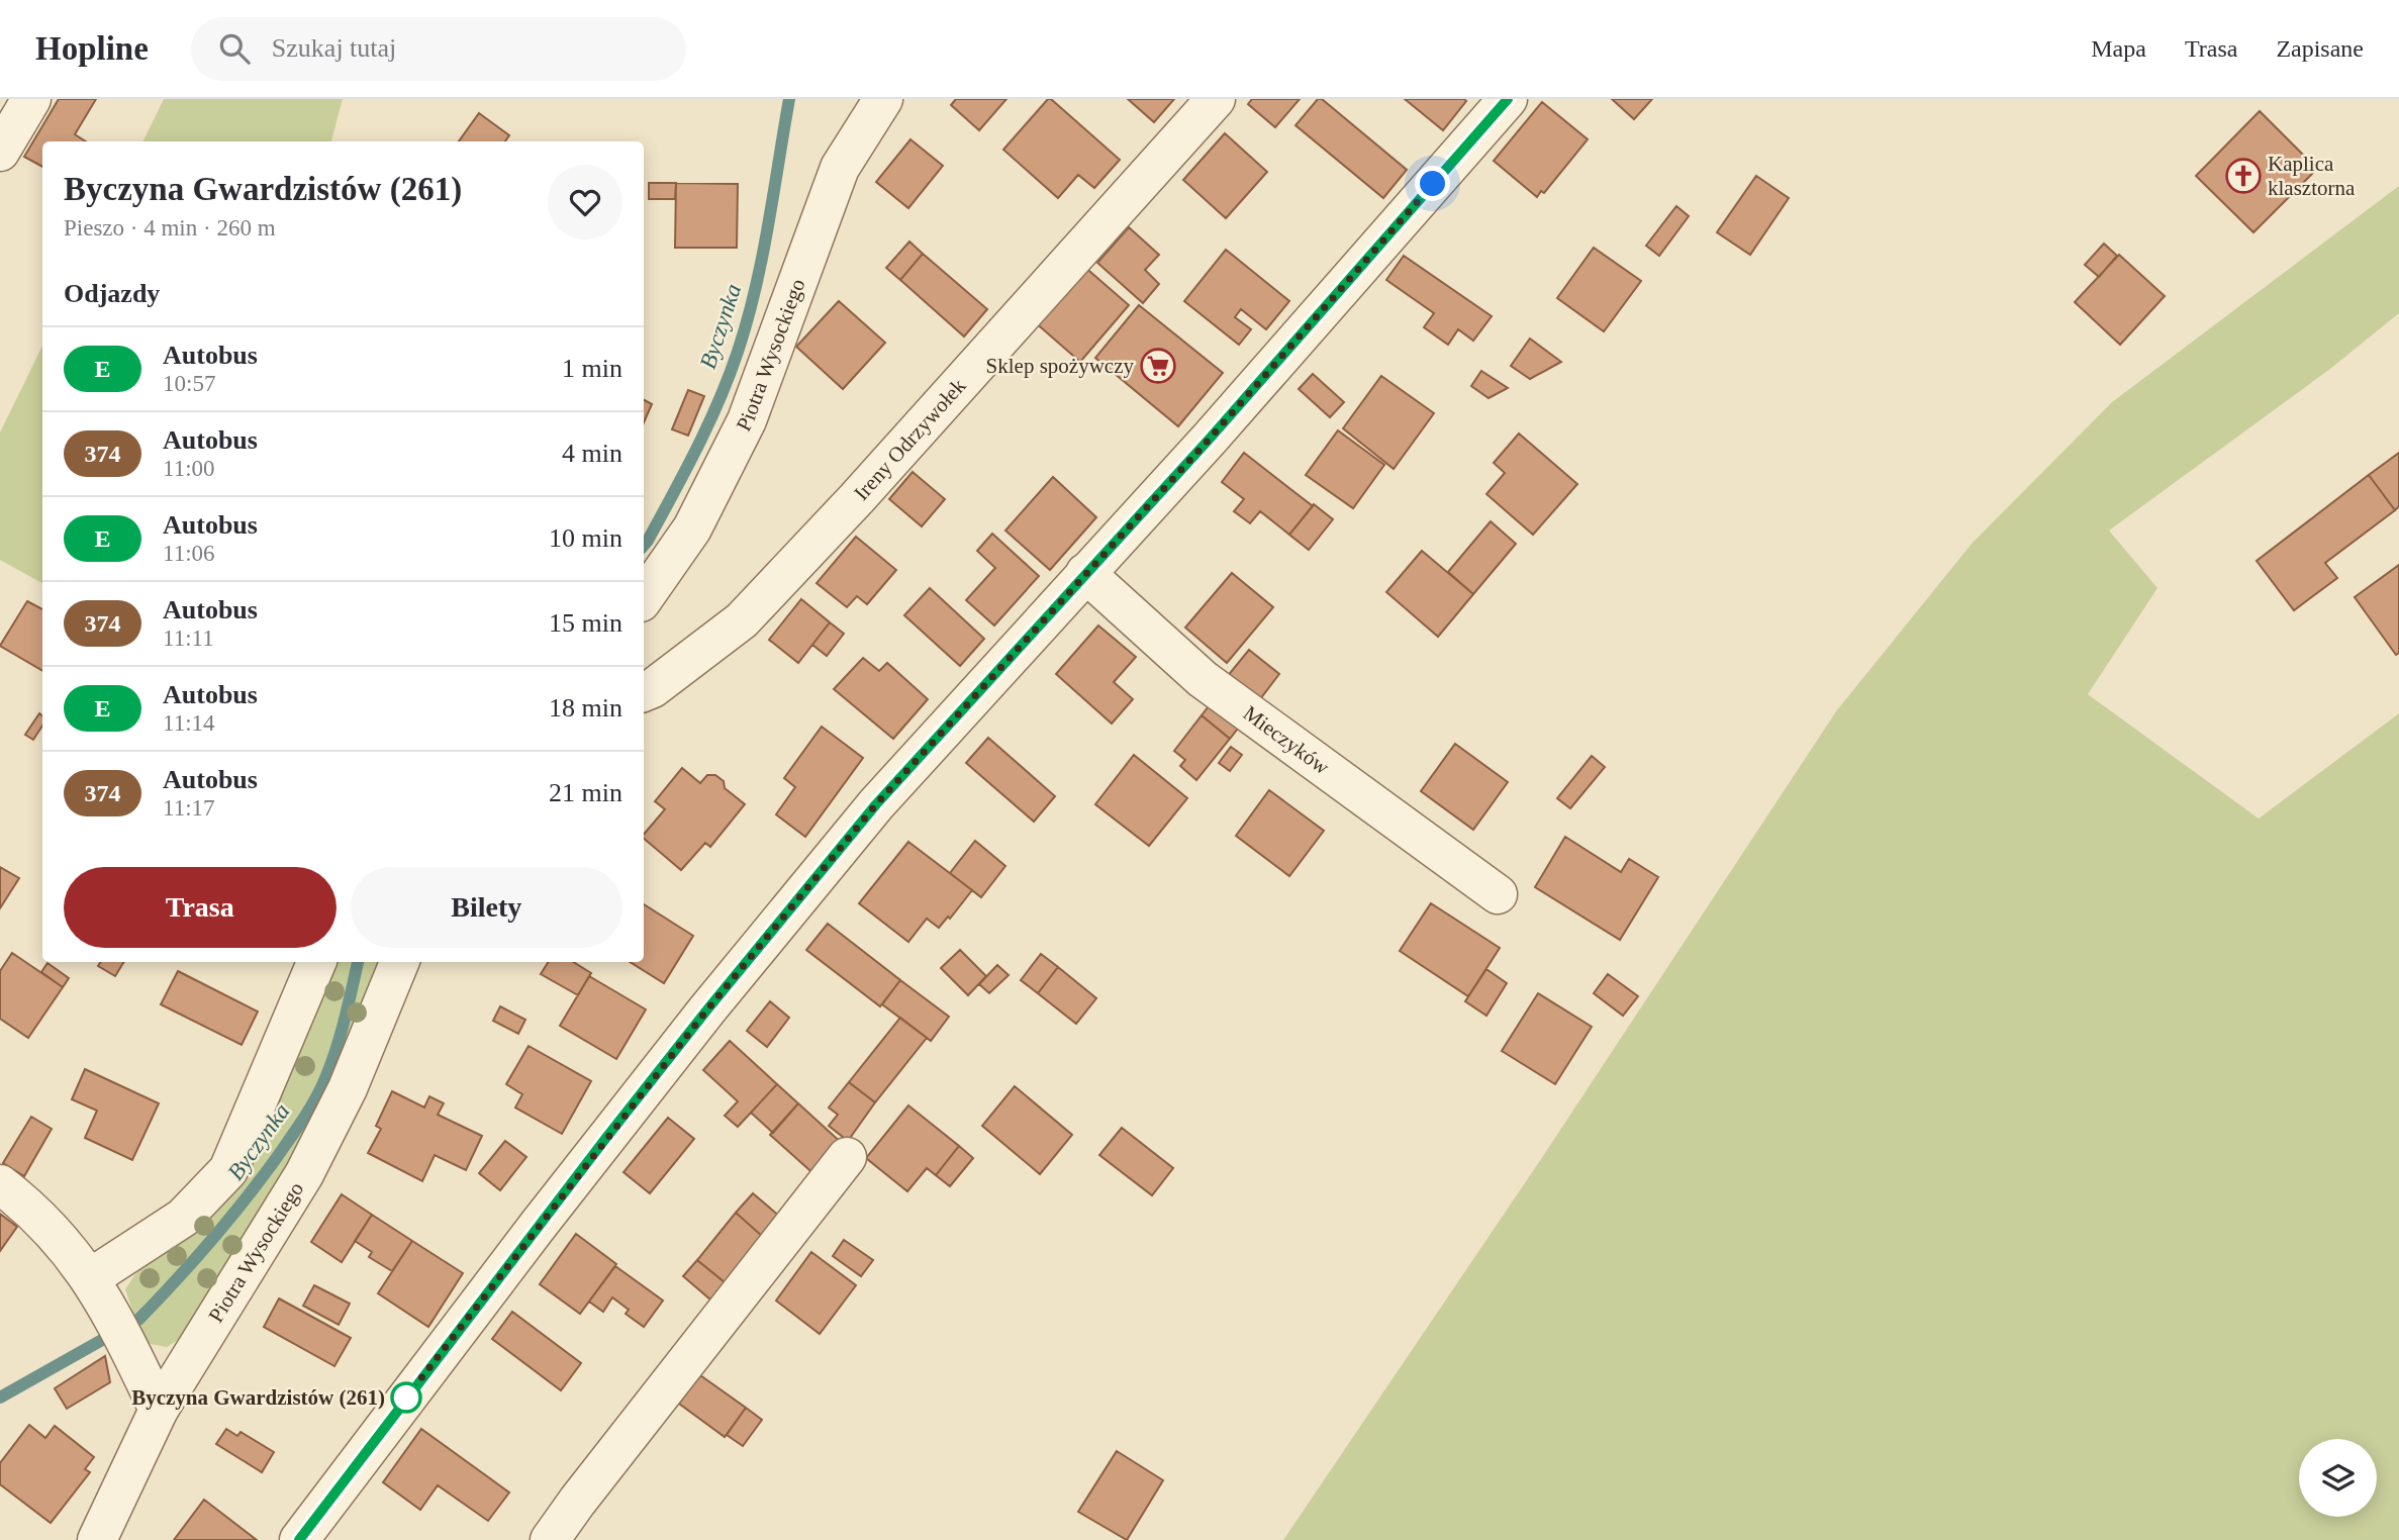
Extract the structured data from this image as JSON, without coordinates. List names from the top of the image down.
{
  "streets": {
    "street": ["Piotra Wysockiego", "Ireny Odrzywołek", "Mieczyków"]
  },
  "water": ["Byczynka"],
  "places": {
    "church": ["Kaplica klasztorna"],
    "supermarket": ["Sklep spożywczy"],
    "other": ["Byczyna Gwardzistów (261)"]
  },
  "lines": ["bus line E"],
  "page": {
    "header": "Hopline",
    "search": "Szukaj tutaj",
    "nav": ["Mapa", "Trasa", "Zapisane"],
    "heading": [
      ["Byczyna Gwardzistów (261)", "Pieszo · 4 min · 260 m"],
      "Odjazdy"
    ],
    "list": [
      {
        "mark": "E",
        "name": "Autobus",
        "note": "10:57",
        "value": "1 min"
      },
      {
        "mark": "374",
        "name": "Autobus",
        "note": "11:00",
        "value": "4 min"
      },
      {
        "mark": "E",
        "name": "Autobus",
        "note": "11:06",
        "value": "10 min"
      },
      {
        "mark": "374",
        "name": "Autobus",
        "note": "11:11",
        "value": "15 min"
      },
      {
        "mark": "E",
        "name": "Autobus",
        "note": "11:14",
        "value": "18 min"
      },
      {
        "mark": "374",
        "name": "Autobus",
        "note": "11:17",
        "value": "21 min"
      }
    ],
    "buttons": ["Trasa", "Bilety"]
  }
}
